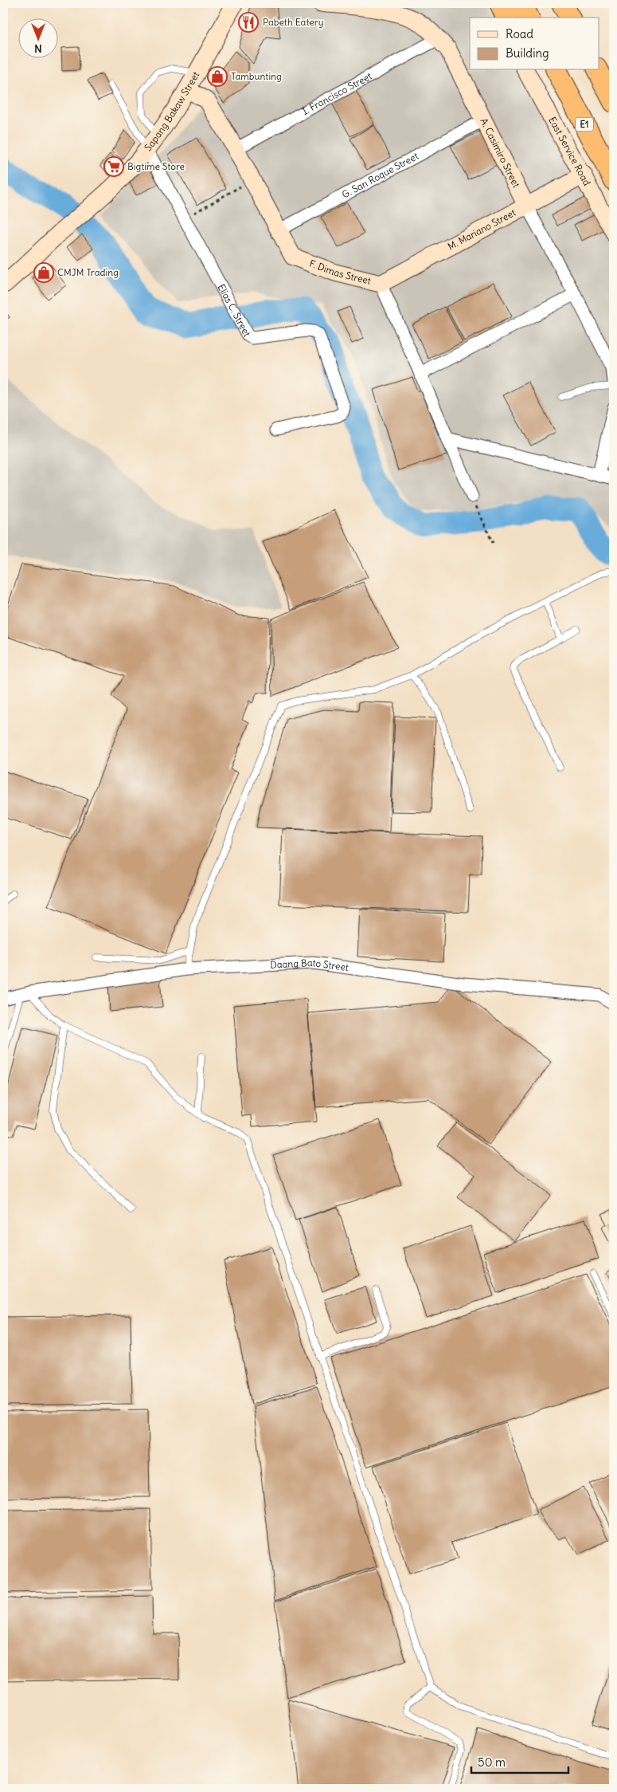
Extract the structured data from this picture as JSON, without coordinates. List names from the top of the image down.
{
  "streets": {
    "highway": ["E1"],
    "street": [
      "I. Francisco Street",
      "Sapang Bakaw Street",
      "East Service Road",
      "A. Casimiro Street",
      "G. San Roque Street",
      "M. Mariano Street",
      "F. Dimas Street",
      "Elias C. Street",
      "Daang Bato Street"
    ]
  },
  "crossings": [
    ["I. Francisco Street", "A. Casimiro Street"],
    ["I. Francisco Street", "F. Dimas Street"],
    ["Sapang Bakaw Street", "F. Dimas Street"],
    ["Sapang Bakaw Street", "Elias C. Street"],
    ["East Service Road", "M. Mariano Street"],
    ["A. Casimiro Street", "G. San Roque Street"],
    ["A. Casimiro Street", "M. Mariano Street"],
    ["G. San Roque Street", "F. Dimas Street"],
    ["M. Mariano Street", "F. Dimas Street"]
  ],
  "places": {
    "restaurant": ["Pabeth Eatery"],
    "shop": ["Tambunting", "CMJM Trading"],
    "supermarket": ["Bigtime Store"]
  },
  "legend": ["Road", "Building"],
  "scale_bar": "50 m",
  "north": "bottom"
}
